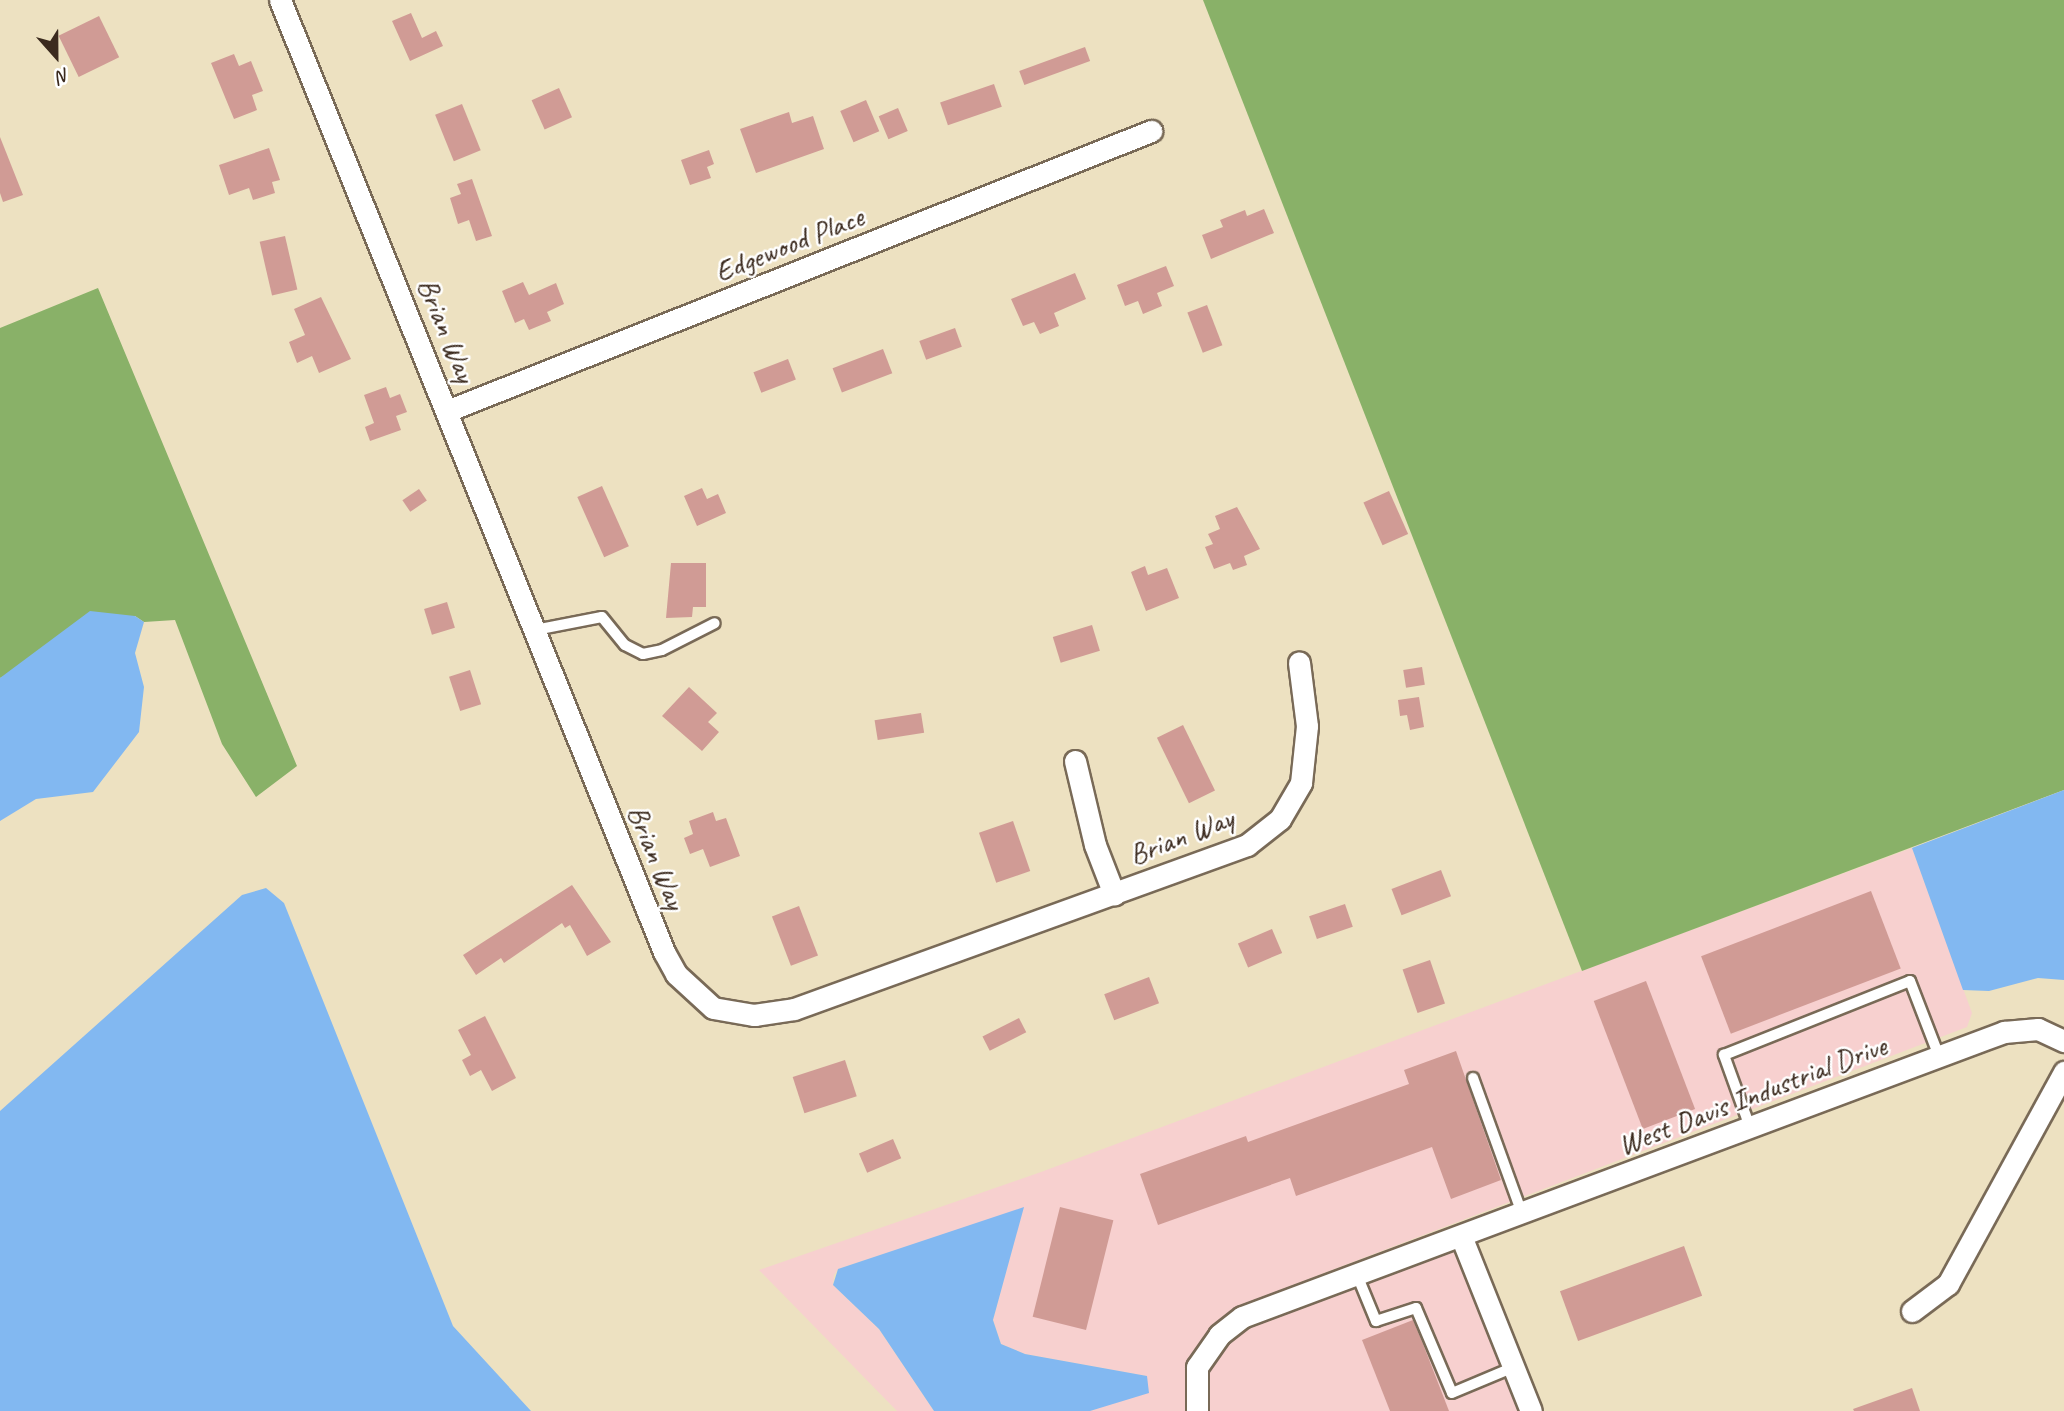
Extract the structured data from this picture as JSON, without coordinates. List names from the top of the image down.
{
  "streets": {
    "street": ["Edgewood Place", "Brian Way", "West Davis Industrial Drive"]
  },
  "crossings": [
    ["Edgewood Place", "Brian Way"]
  ],
  "north": "bottom"
}
